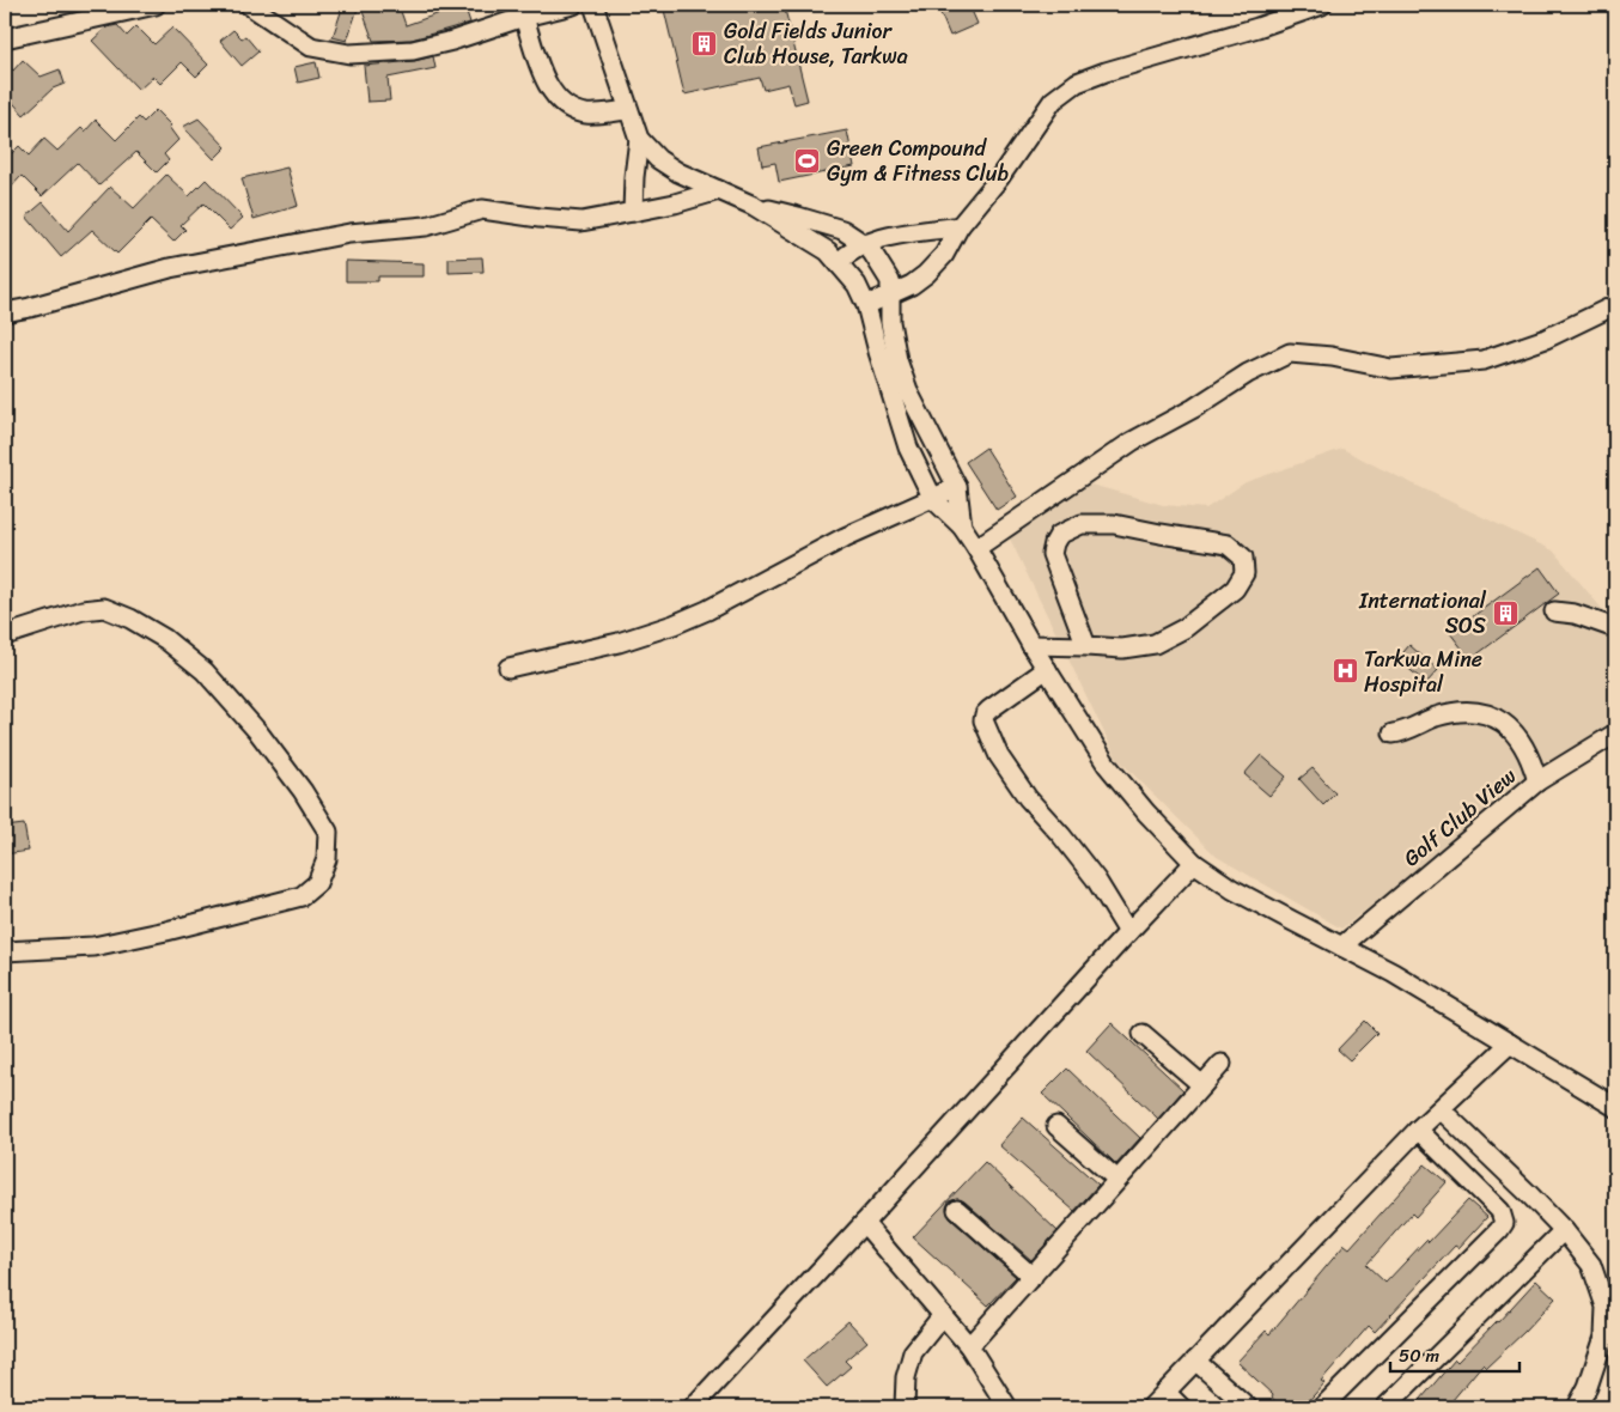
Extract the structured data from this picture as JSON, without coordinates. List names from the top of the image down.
{
  "streets": {
    "street": ["Golf Club View"]
  },
  "places": {
    "building": ["Gold Fields Junior Club House, Tarkwa", "International SOS"],
    "sports": ["Green Compound Gym & Fitness Club"],
    "hospital": ["Tarkwa Mine Hospital"]
  },
  "scale_bar": "50 m"
}
